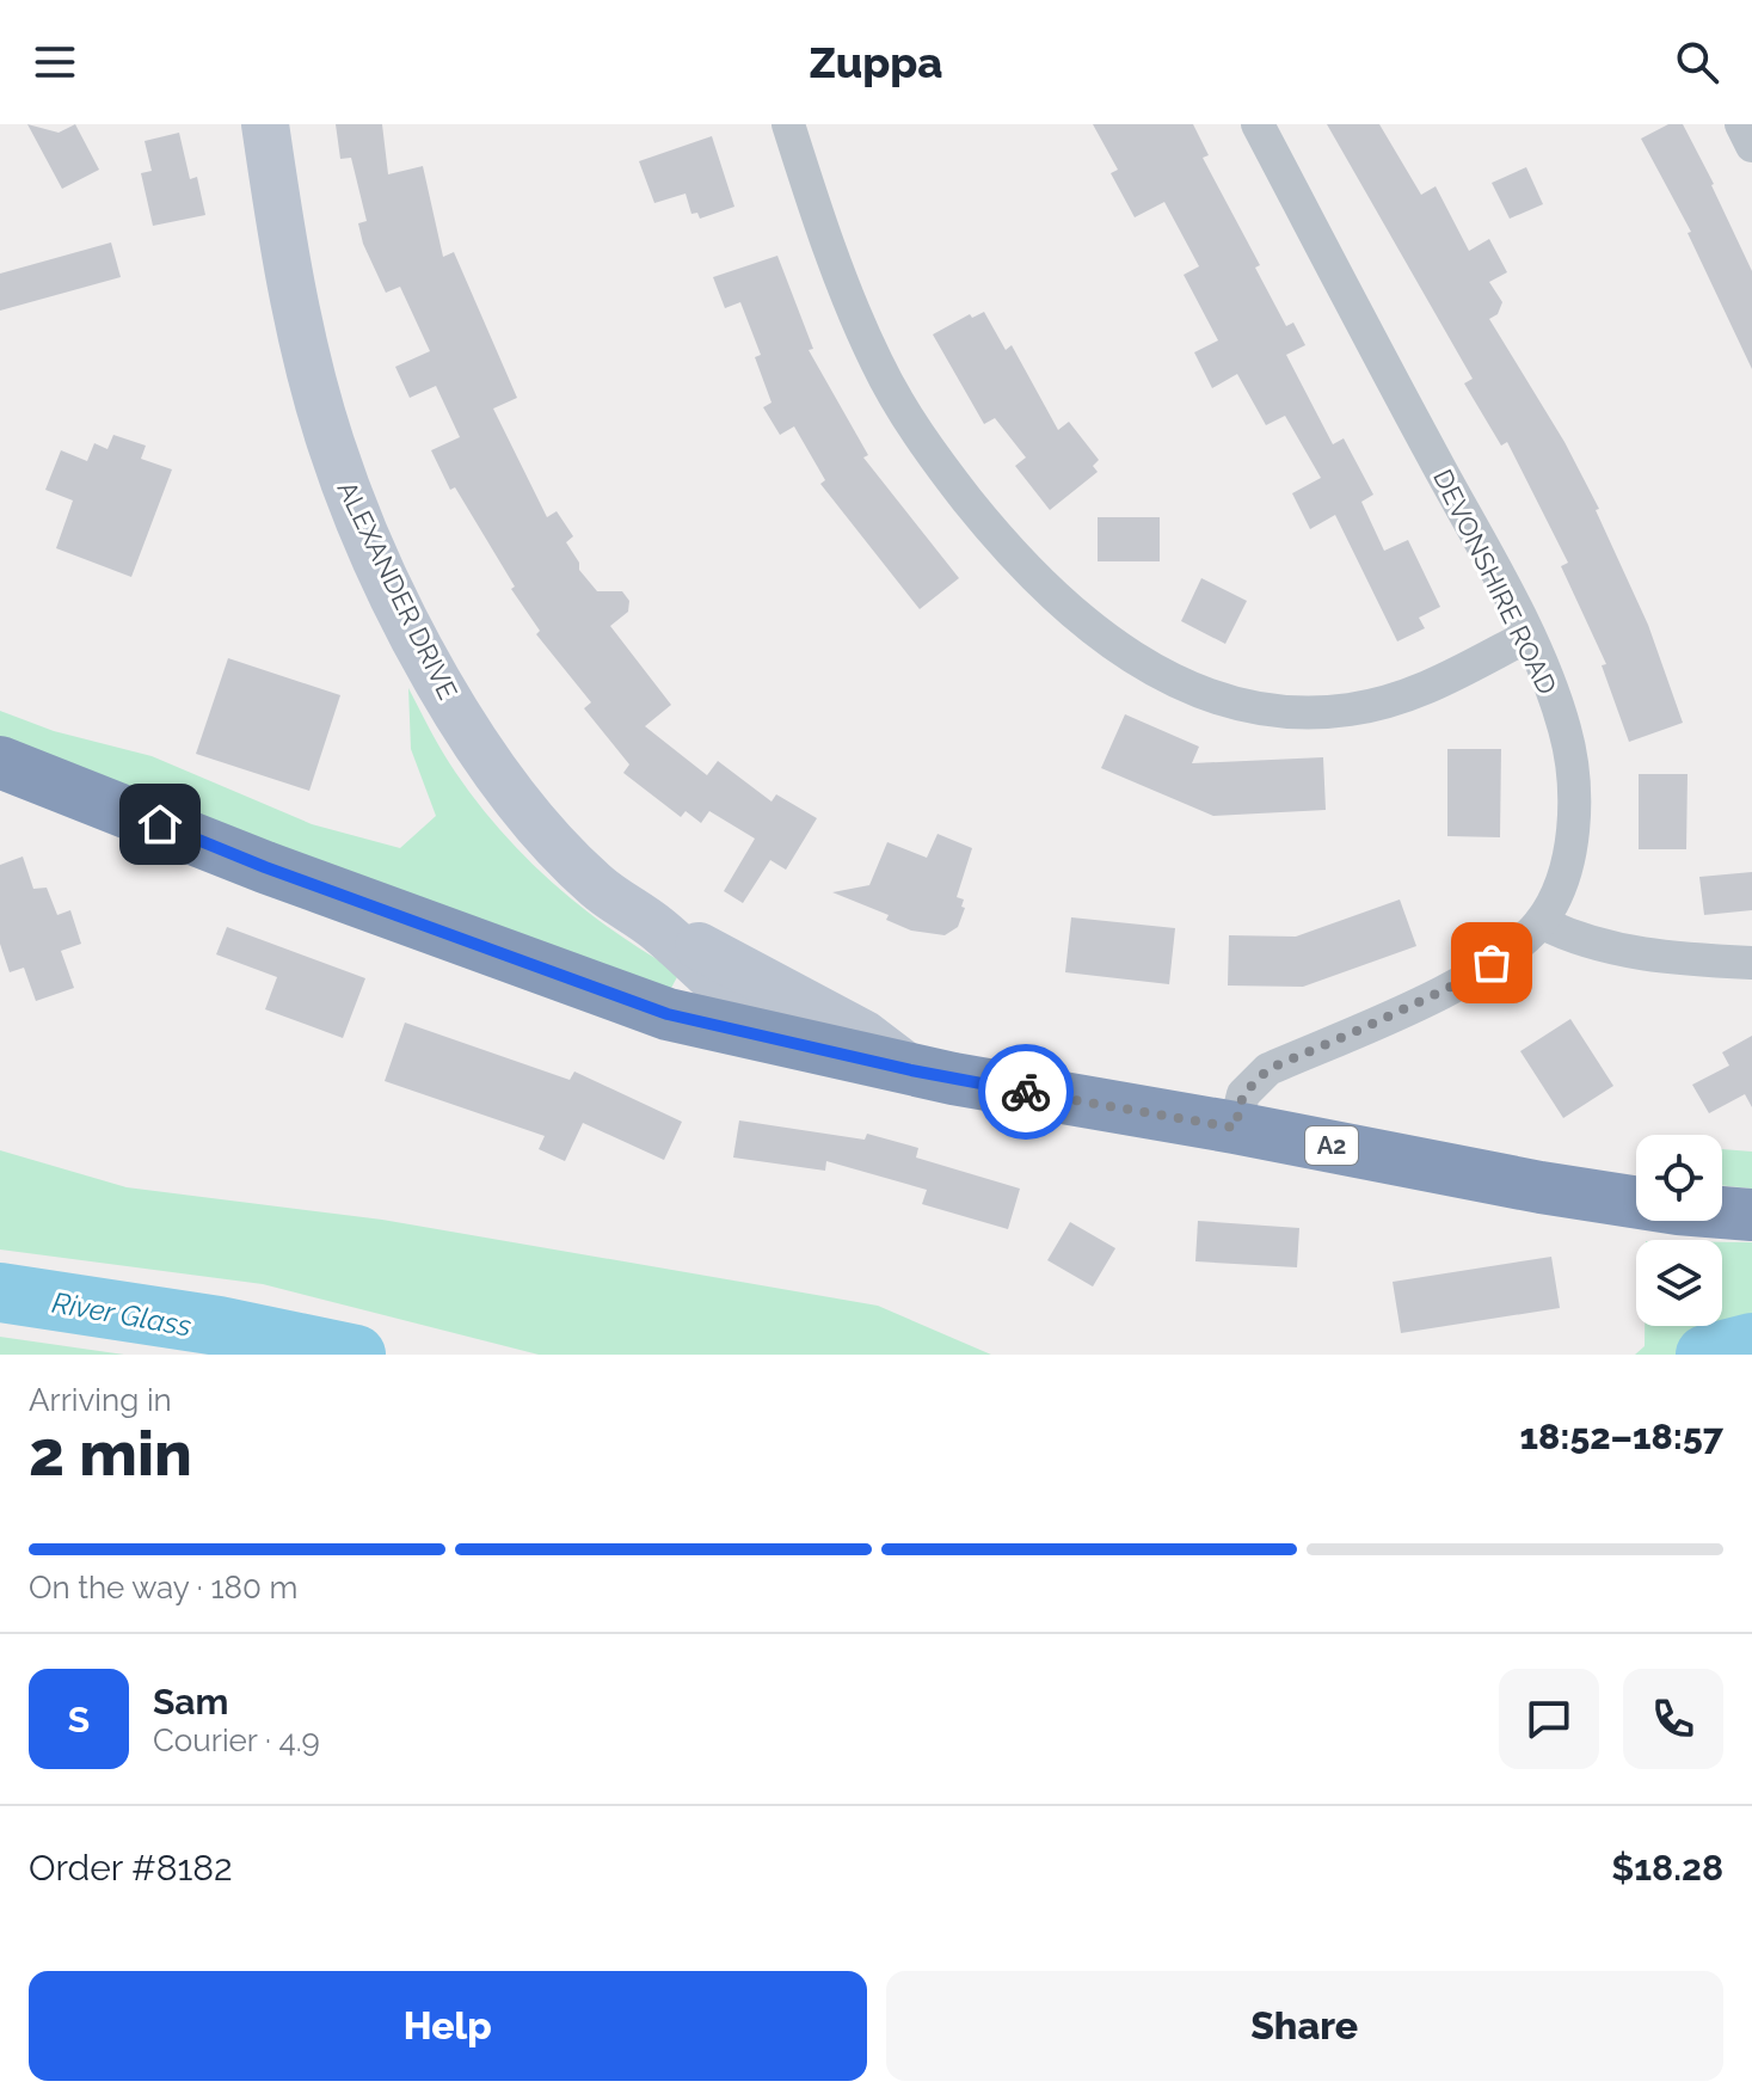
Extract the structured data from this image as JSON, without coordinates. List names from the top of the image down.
{
  "streets": {
    "highway": ["A2"],
    "main road": ["ALEXANDER DRIVE"],
    "street": ["DEVONSHIRE ROAD"]
  },
  "crossings": [
    ["DEVONSHIRE ROAD", "A2"],
    ["ALEXANDER DRIVE", "A2"]
  ],
  "water": ["River Glass"],
  "page": {
    "header": "Zuppa",
    "heading": ["2 min", "Arriving in", "18:52–18:57"],
    "panel": [
      "Sam",
      "Courier · 4.9",
      "Order #8182",
      "$18.28"
    ],
    "bar": "On the way · 180 m",
    "round": "S",
    "buttons": ["Help", "Share"]
  }
}
